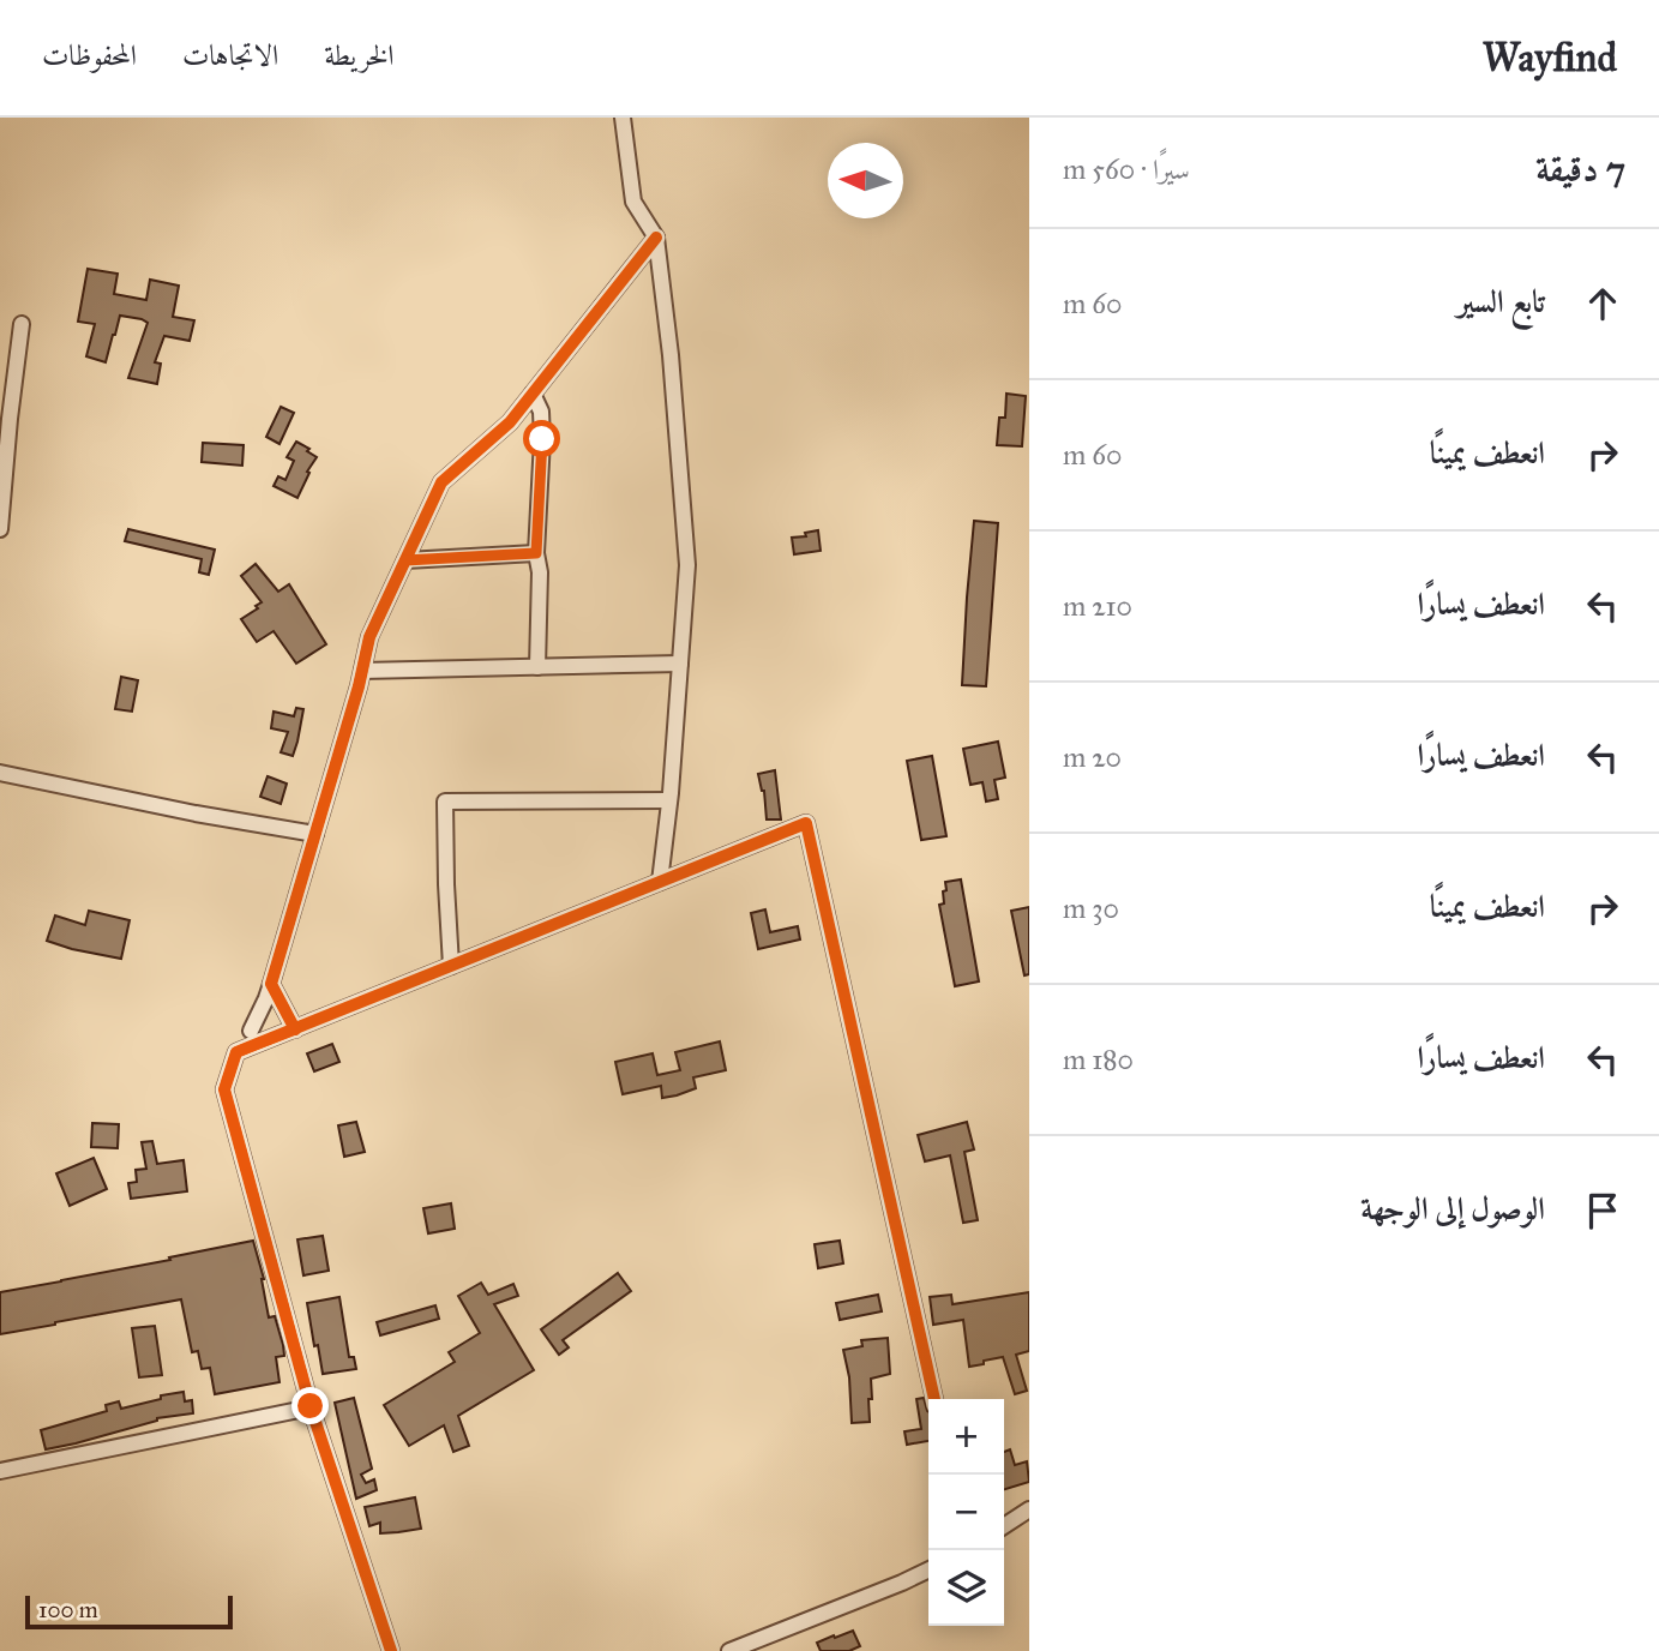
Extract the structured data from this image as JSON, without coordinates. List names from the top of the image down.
{
  "scale_bar": "100 m",
  "north": "left",
  "page": {
    "header": "Wayfind",
    "nav": ["الخريطة", "الاتجاهات", "المحفوظات"],
    "heading": ["7 دقيقة", "سيرًا · 560 m"],
    "list": [
      ["تابع السير", "60 m"],
      ["انعطف يمينًا", "60 m"],
      ["انعطف يسارًا", "210 m"],
      ["انعطف يسارًا", "20 m"],
      ["انعطف يمينًا", "30 m"],
      ["انعطف يسارًا", "180 m"],
      "الوصول إلى الوجهة"
    ],
    "map_buttons": ["+", "−"],
    "scale": "100 m"
  }
}
